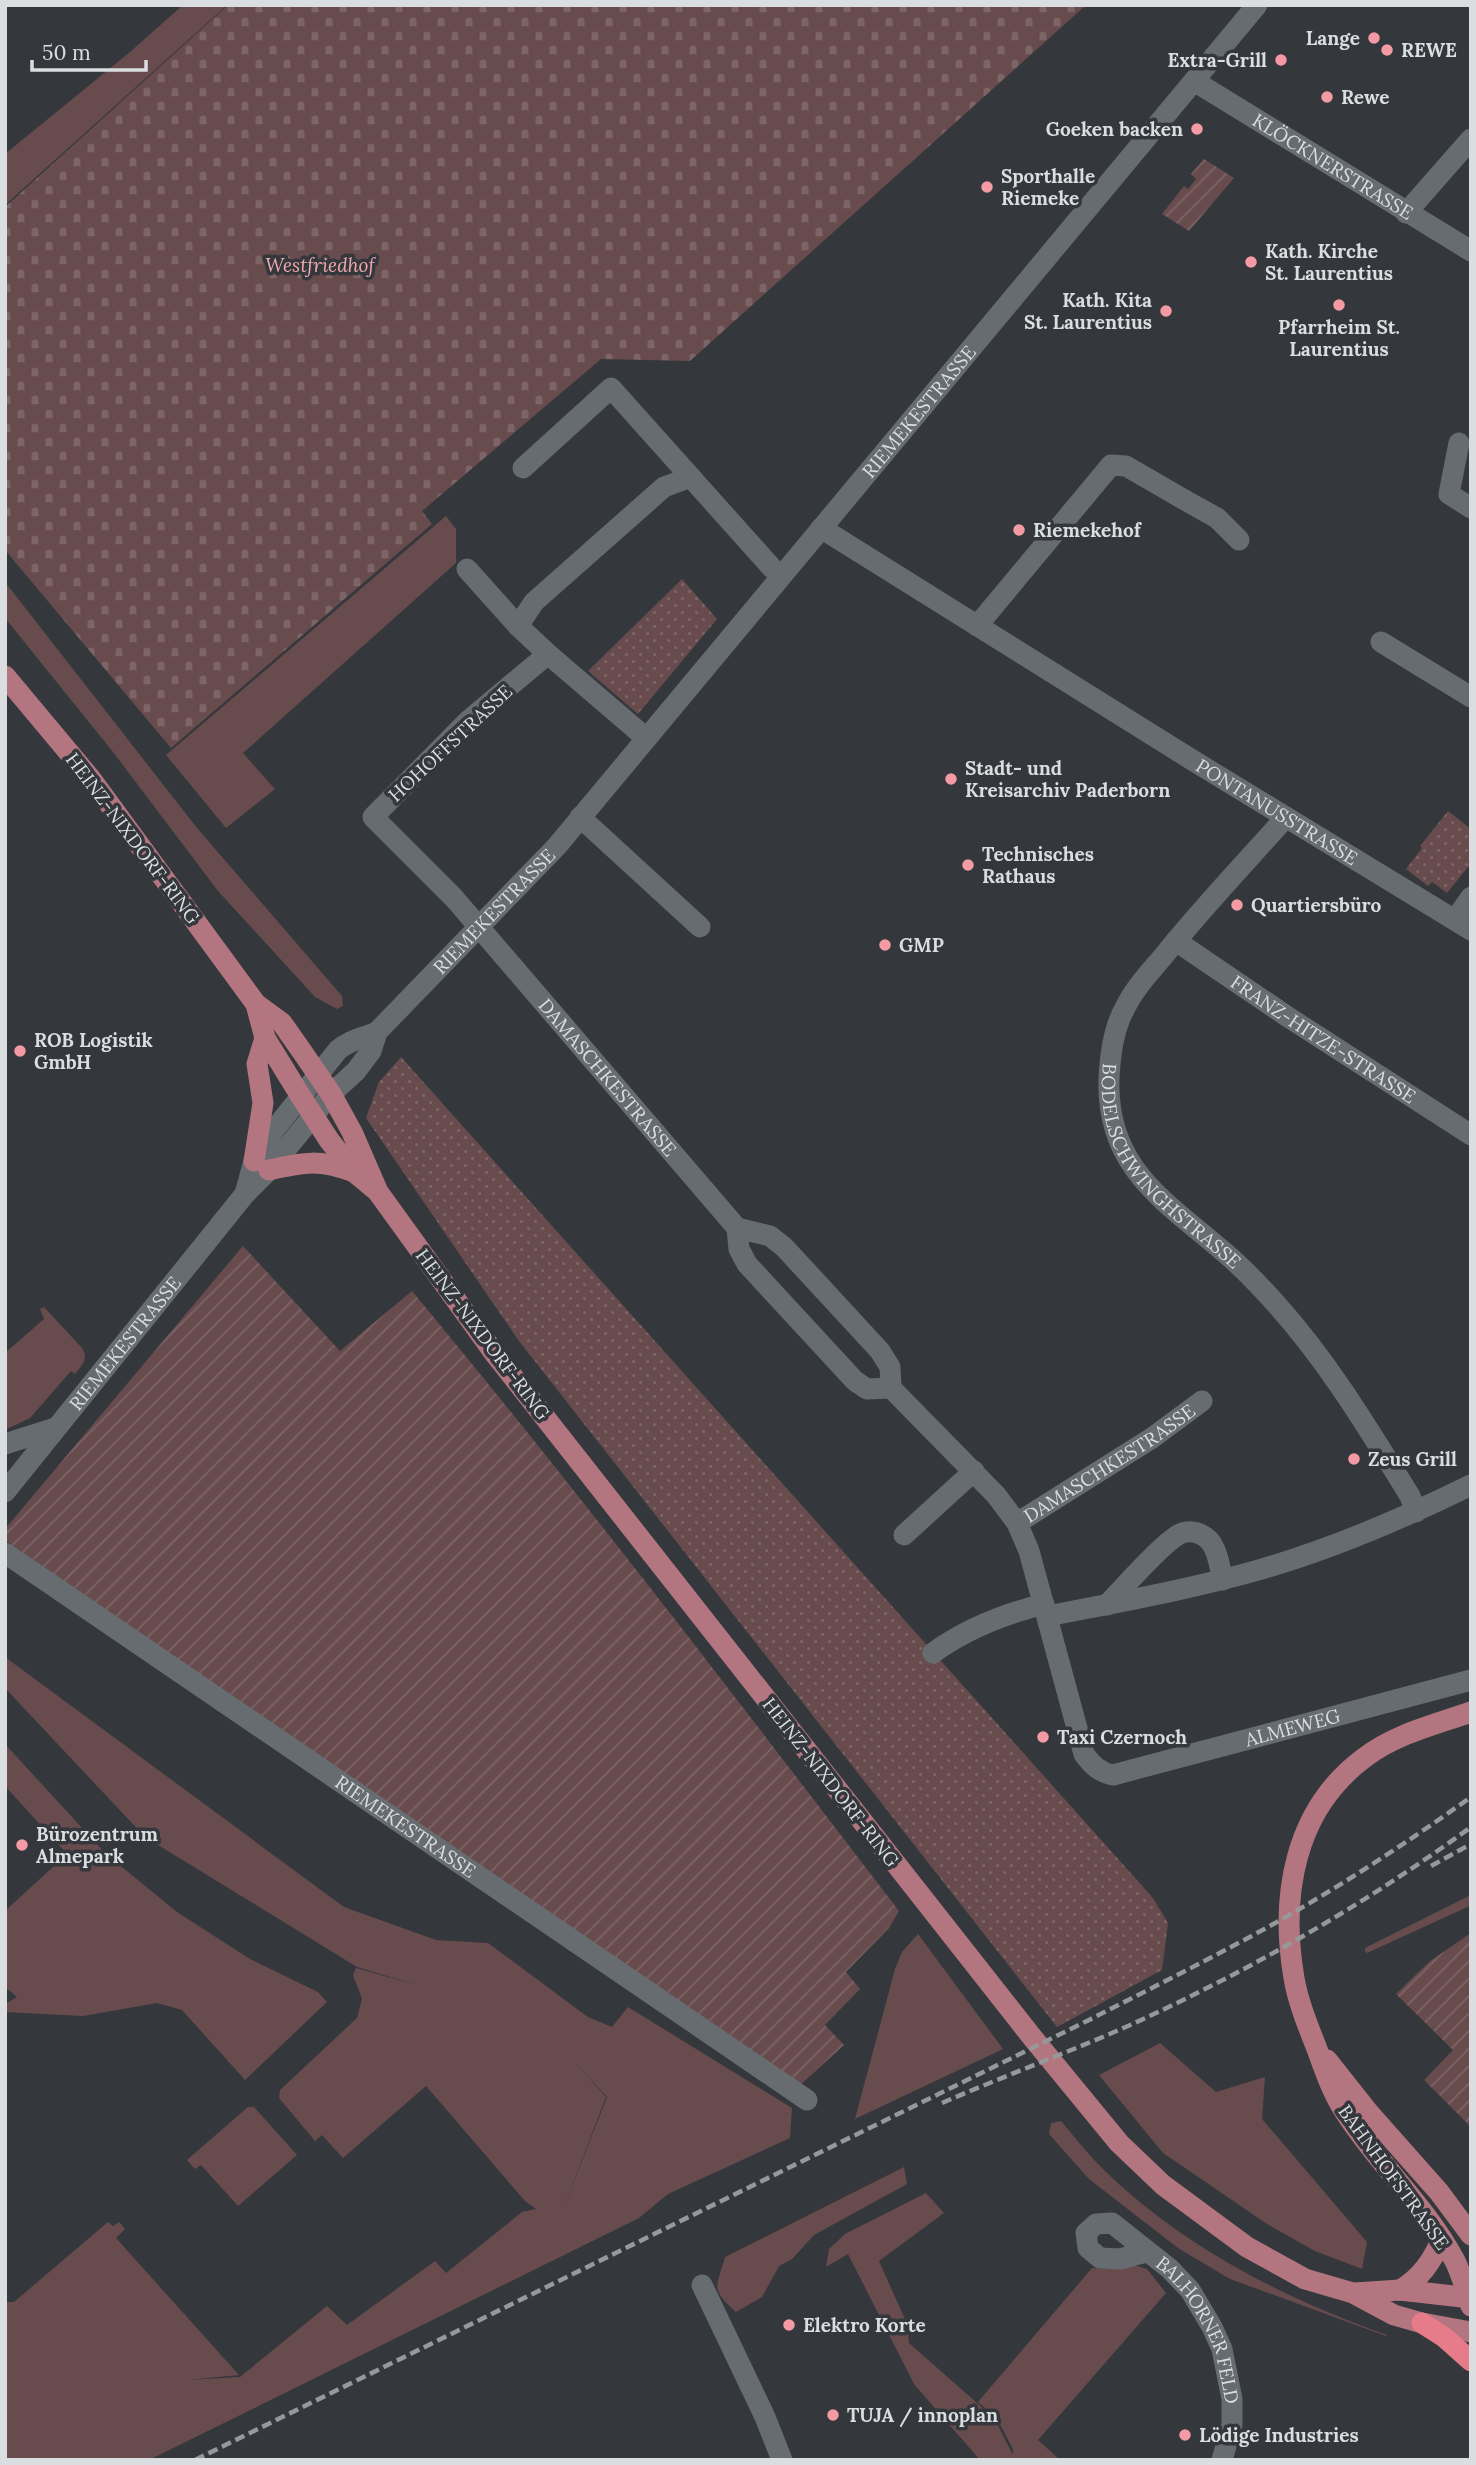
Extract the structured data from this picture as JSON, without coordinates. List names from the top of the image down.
{
  "streets": {
    "main road": ["HEINZ-NIXDORF-RING", "BAHNHOFSTRASSE"],
    "street": [
      "KLÖCKNERSTRASSE",
      "RIEMEKESTRASSE",
      "HOHOFFSTRASSE",
      "PONTANUSSTRASSE",
      "FRANZ-HITZE-STRASSE",
      "DAMASCHKESTRASSE",
      "BODELSCHWINGHSTRASSE",
      "ALMEWEG",
      "BALHORNER FELD"
    ]
  },
  "crossings": [
    ["KLÖCKNERSTRASSE", "RIEMEKESTRASSE"],
    ["RIEMEKESTRASSE", "HOHOFFSTRASSE"],
    ["RIEMEKESTRASSE", "PONTANUSSTRASSE"],
    ["RIEMEKESTRASSE", "HEINZ-NIXDORF-RING"],
    ["RIEMEKESTRASSE", "DAMASCHKESTRASSE"],
    ["HOHOFFSTRASSE", "DAMASCHKESTRASSE"],
    ["PONTANUSSTRASSE", "BODELSCHWINGHSTRASSE"],
    ["HEINZ-NIXDORF-RING", "BAHNHOFSTRASSE"],
    ["FRANZ-HITZE-STRASSE", "BODELSCHWINGHSTRASSE"],
    ["DAMASCHKESTRASSE", "ALMEWEG"]
  ],
  "parks": ["Westfriedhof"],
  "places": [
    "Lange",
    "REWE",
    "Extra-Grill",
    "Rewe",
    "Goeken backen",
    "Sporthalle Riemeke",
    "Kath. Kirche St. Laurentius",
    "Pfarrheim St. Laurentius",
    "Kath. Kita St. Laurentius",
    "Riemekehof",
    "Stadt- und Kreisarchiv Paderborn",
    "Technisches Rathaus",
    "Quartiersbüro",
    "GMP",
    "ROB Logistik GmbH",
    "Zeus Grill",
    "Taxi Czernoch",
    "Bürozentrum Almepark",
    "Elektro Korte",
    "TUJA / innoplan",
    "Lödige Industries"
  ],
  "scale_bar": "50 m"
}
